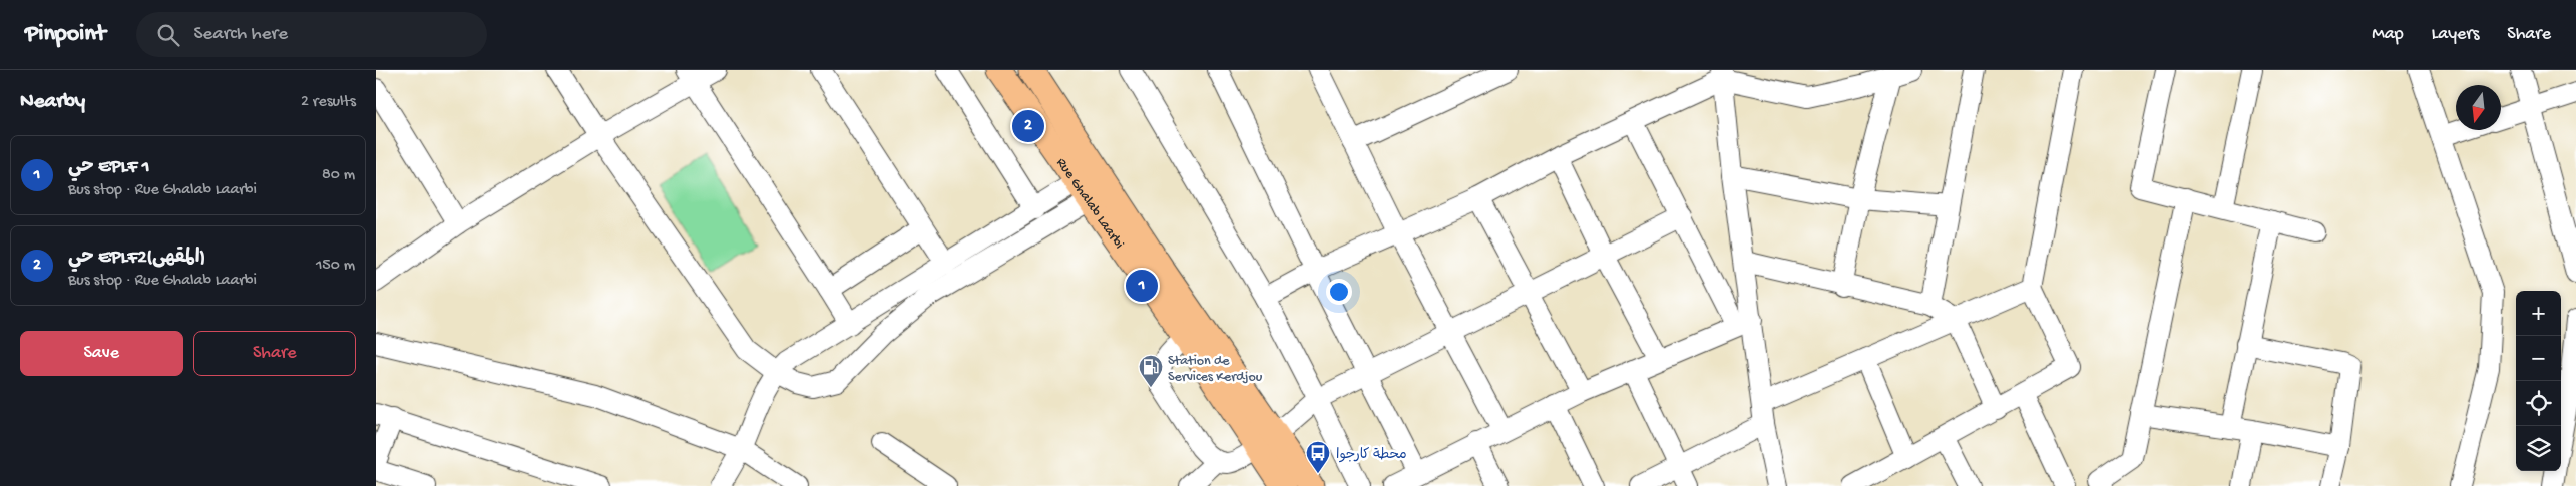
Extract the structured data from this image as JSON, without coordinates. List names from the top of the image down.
{
  "streets": {
    "main road": ["Rue Ghalab Laarbi"]
  },
  "places": {
    "fuel station": ["Station de Services Kerdjou"],
    "bus stop": ["محطة كارجوا"]
  },
  "north": "bottom",
  "page": {
    "header": "Pinpoint",
    "search": "Search here",
    "nav": ["Map", "Layers", "Share"],
    "heading": ["Nearby", "2 results"],
    "pins": ["2", "1"],
    "list": [
      {
        "mark": "1",
        "name": "حي EPLF 1",
        "note": "Bus stop · Rue Ghalab Laarbi",
        "value": "80 m"
      },
      {
        "mark": "2",
        "name": "حي EPLF2(المقهى)",
        "note": "Bus stop · Rue Ghalab Laarbi",
        "value": "150 m"
      }
    ],
    "map_buttons": ["+", "−"],
    "buttons": ["Save", "Share"]
  }
}
